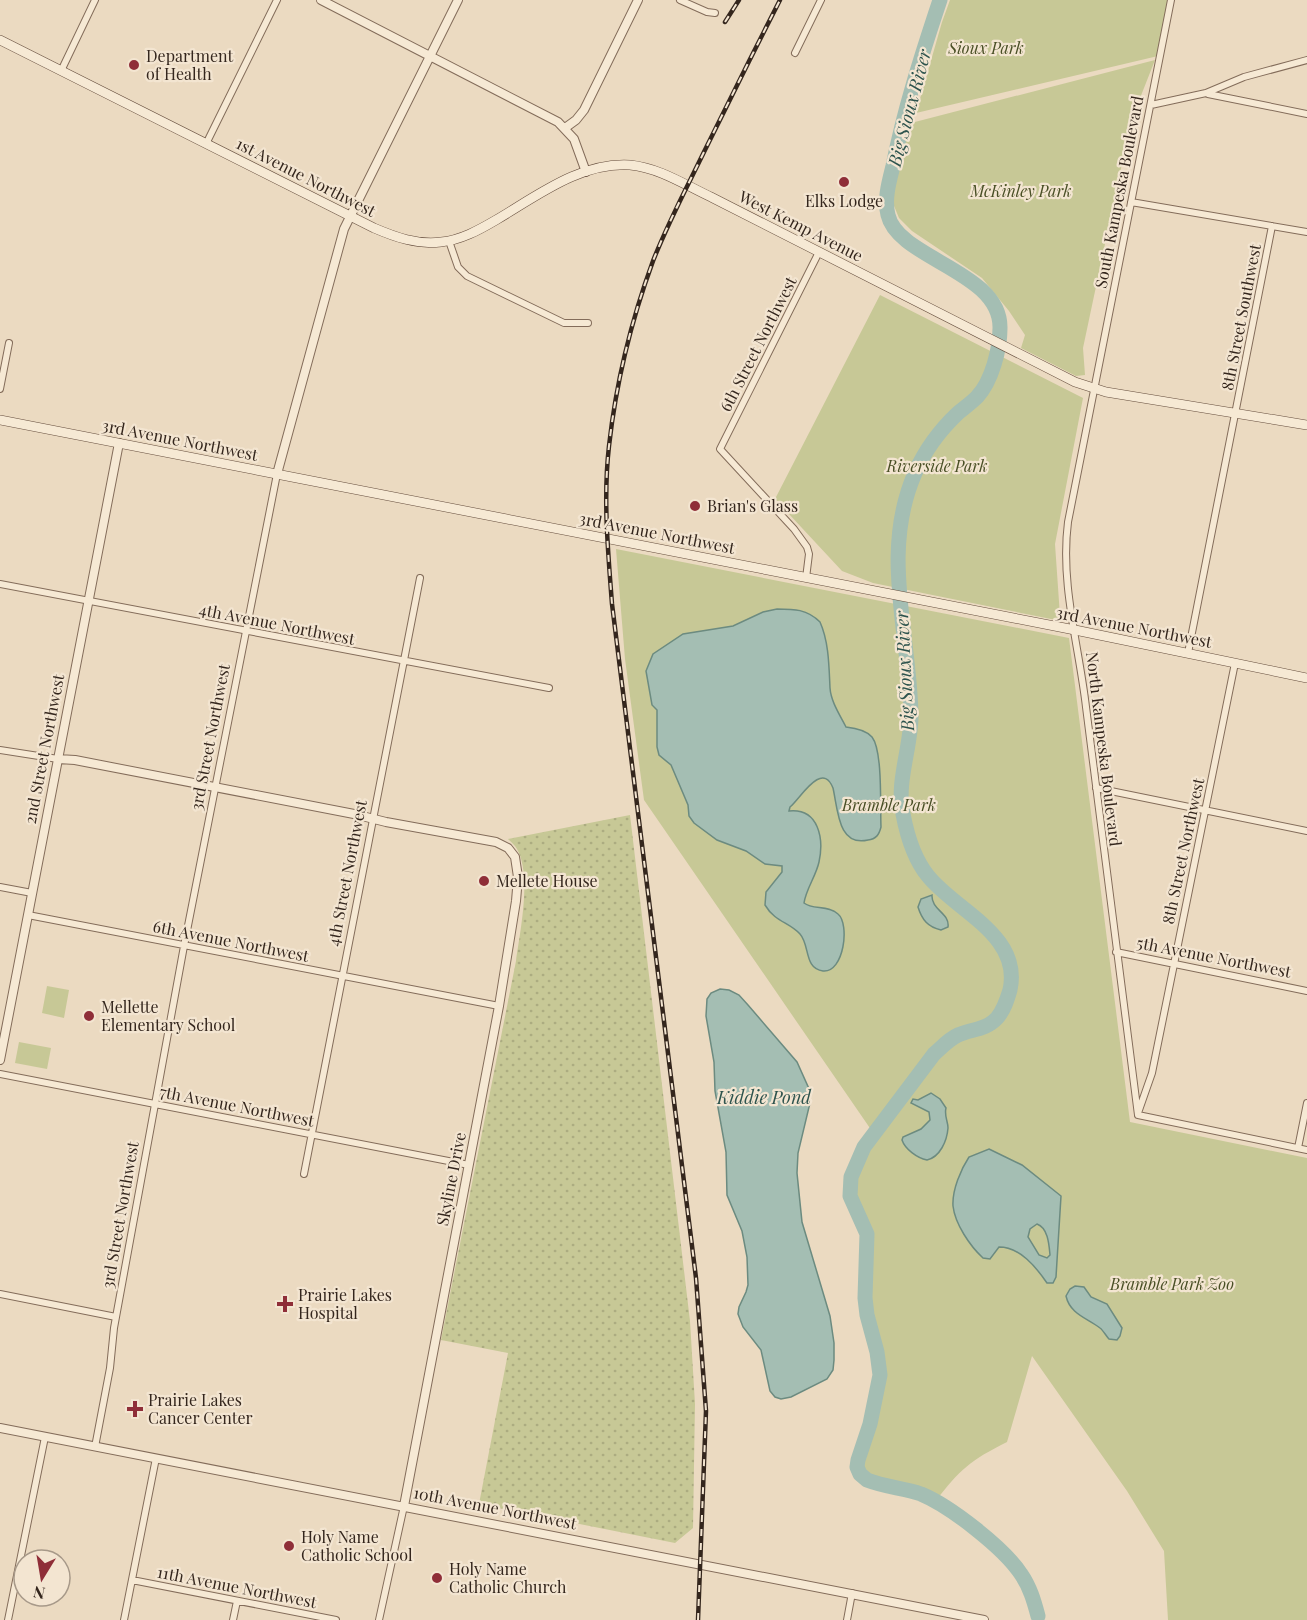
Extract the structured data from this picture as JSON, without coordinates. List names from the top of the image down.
{
  "streets": {
    "main road": ["1st Avenue Northwest", "West Kemp Avenue", "3rd Avenue Northwest"],
    "street": [
      "South Kampeska Boulevard",
      "8th Street Southwest",
      "6th Street Northwest",
      "4th Avenue Northwest",
      "3rd Street Northwest",
      "2nd Street Northwest",
      "North Kampeska Boulevard",
      "8th Street Northwest",
      "4th Street Northwest",
      "6th Avenue Northwest",
      "5th Avenue Northwest",
      "7th Avenue Northwest",
      "Skyline Drive",
      "10th Avenue Northwest",
      "11th Avenue Northwest"
    ]
  },
  "crossings": [
    ["1st Avenue Northwest", "3rd Street Northwest"],
    ["South Kampeska Boulevard", "West Kemp Avenue"],
    ["South Kampeska Boulevard", "North Kampeska Boulevard"],
    ["West Kemp Avenue", "8th Street Southwest"],
    ["West Kemp Avenue", "6th Street Northwest"],
    ["West Kemp Avenue", "North Kampeska Boulevard"],
    ["6th Street Northwest", "3rd Avenue Northwest"],
    ["3rd Avenue Northwest", "3rd Street Northwest"],
    ["3rd Avenue Northwest", "2nd Street Northwest"],
    ["3rd Avenue Northwest", "North Kampeska Boulevard"],
    ["3rd Avenue Northwest", "8th Street Northwest"],
    ["4th Avenue Northwest", "3rd Street Northwest"],
    ["4th Avenue Northwest", "2nd Street Northwest"],
    ["4th Avenue Northwest", "4th Street Northwest"],
    ["3rd Street Northwest", "6th Avenue Northwest"],
    ["3rd Street Northwest", "7th Avenue Northwest"],
    ["3rd Street Northwest", "10th Avenue Northwest"],
    ["2nd Street Northwest", "6th Avenue Northwest"],
    ["North Kampeska Boulevard", "8th Street Northwest"],
    ["North Kampeska Boulevard", "5th Avenue Northwest"],
    ["8th Street Northwest", "5th Avenue Northwest"],
    ["4th Street Northwest", "6th Avenue Northwest"],
    ["4th Street Northwest", "7th Avenue Northwest"],
    ["4th Street Northwest", "Skyline Drive"],
    ["6th Avenue Northwest", "Skyline Drive"],
    ["7th Avenue Northwest", "Skyline Drive"],
    ["Skyline Drive", "10th Avenue Northwest"]
  ],
  "water": ["Big Sioux River", "Kiddie Pond"],
  "parks": [
    "Sioux Park",
    "McKinley Park",
    "Riverside Park",
    "Bramble Park",
    "Bramble Park Zoo"
  ],
  "places": {
    "other": [
      "Department of Health",
      "Elks Lodge",
      "Brian's Glass",
      "Mellete House",
      "Mellette Elementary School",
      "Holy Name Catholic School",
      "Holy Name Catholic Church"
    ],
    "health": ["Prairie Lakes Hospital", "Prairie Lakes Cancer Center"]
  },
  "north": "bottom"
}
